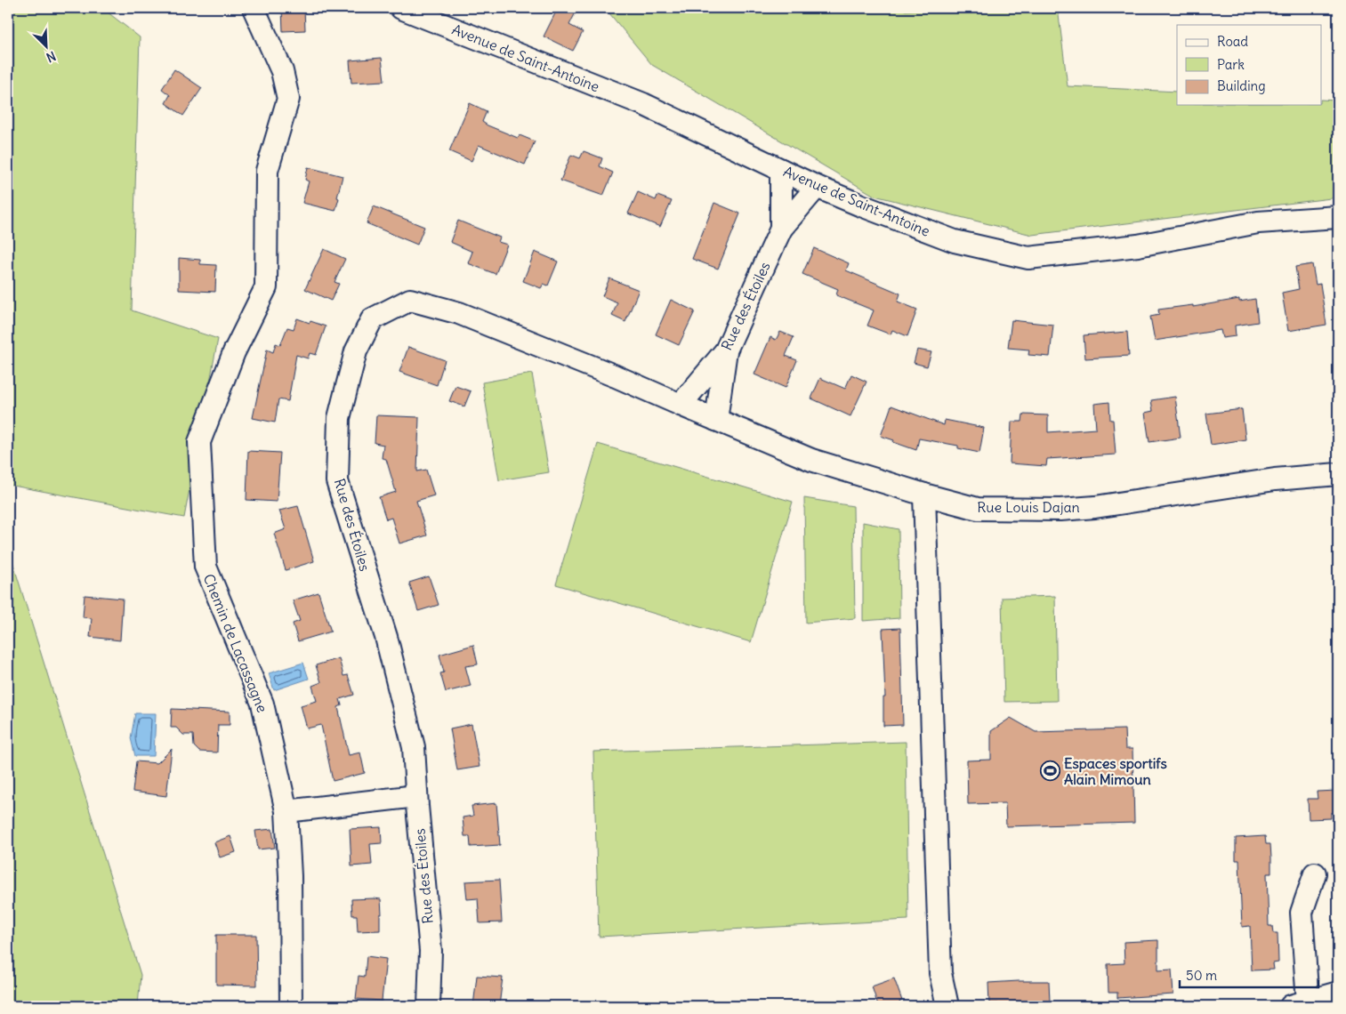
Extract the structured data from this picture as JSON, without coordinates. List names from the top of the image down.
{
  "streets": {
    "street": [
      "Avenue de Saint-Antoine",
      "Rue des Étoiles",
      "Rue Louis Dajan",
      "Chemin de Lacassagne"
    ]
  },
  "crossings": [
    ["Avenue de Saint-Antoine", "Rue des Étoiles"],
    ["Rue des Étoiles", "Rue Louis Dajan"]
  ],
  "places": {
    "sports": ["Espaces sportifs Alain Mimoun"]
  },
  "legend": ["Road", "Park", "Building"],
  "scale_bar": "50 m",
  "north": "bottom right"
}
